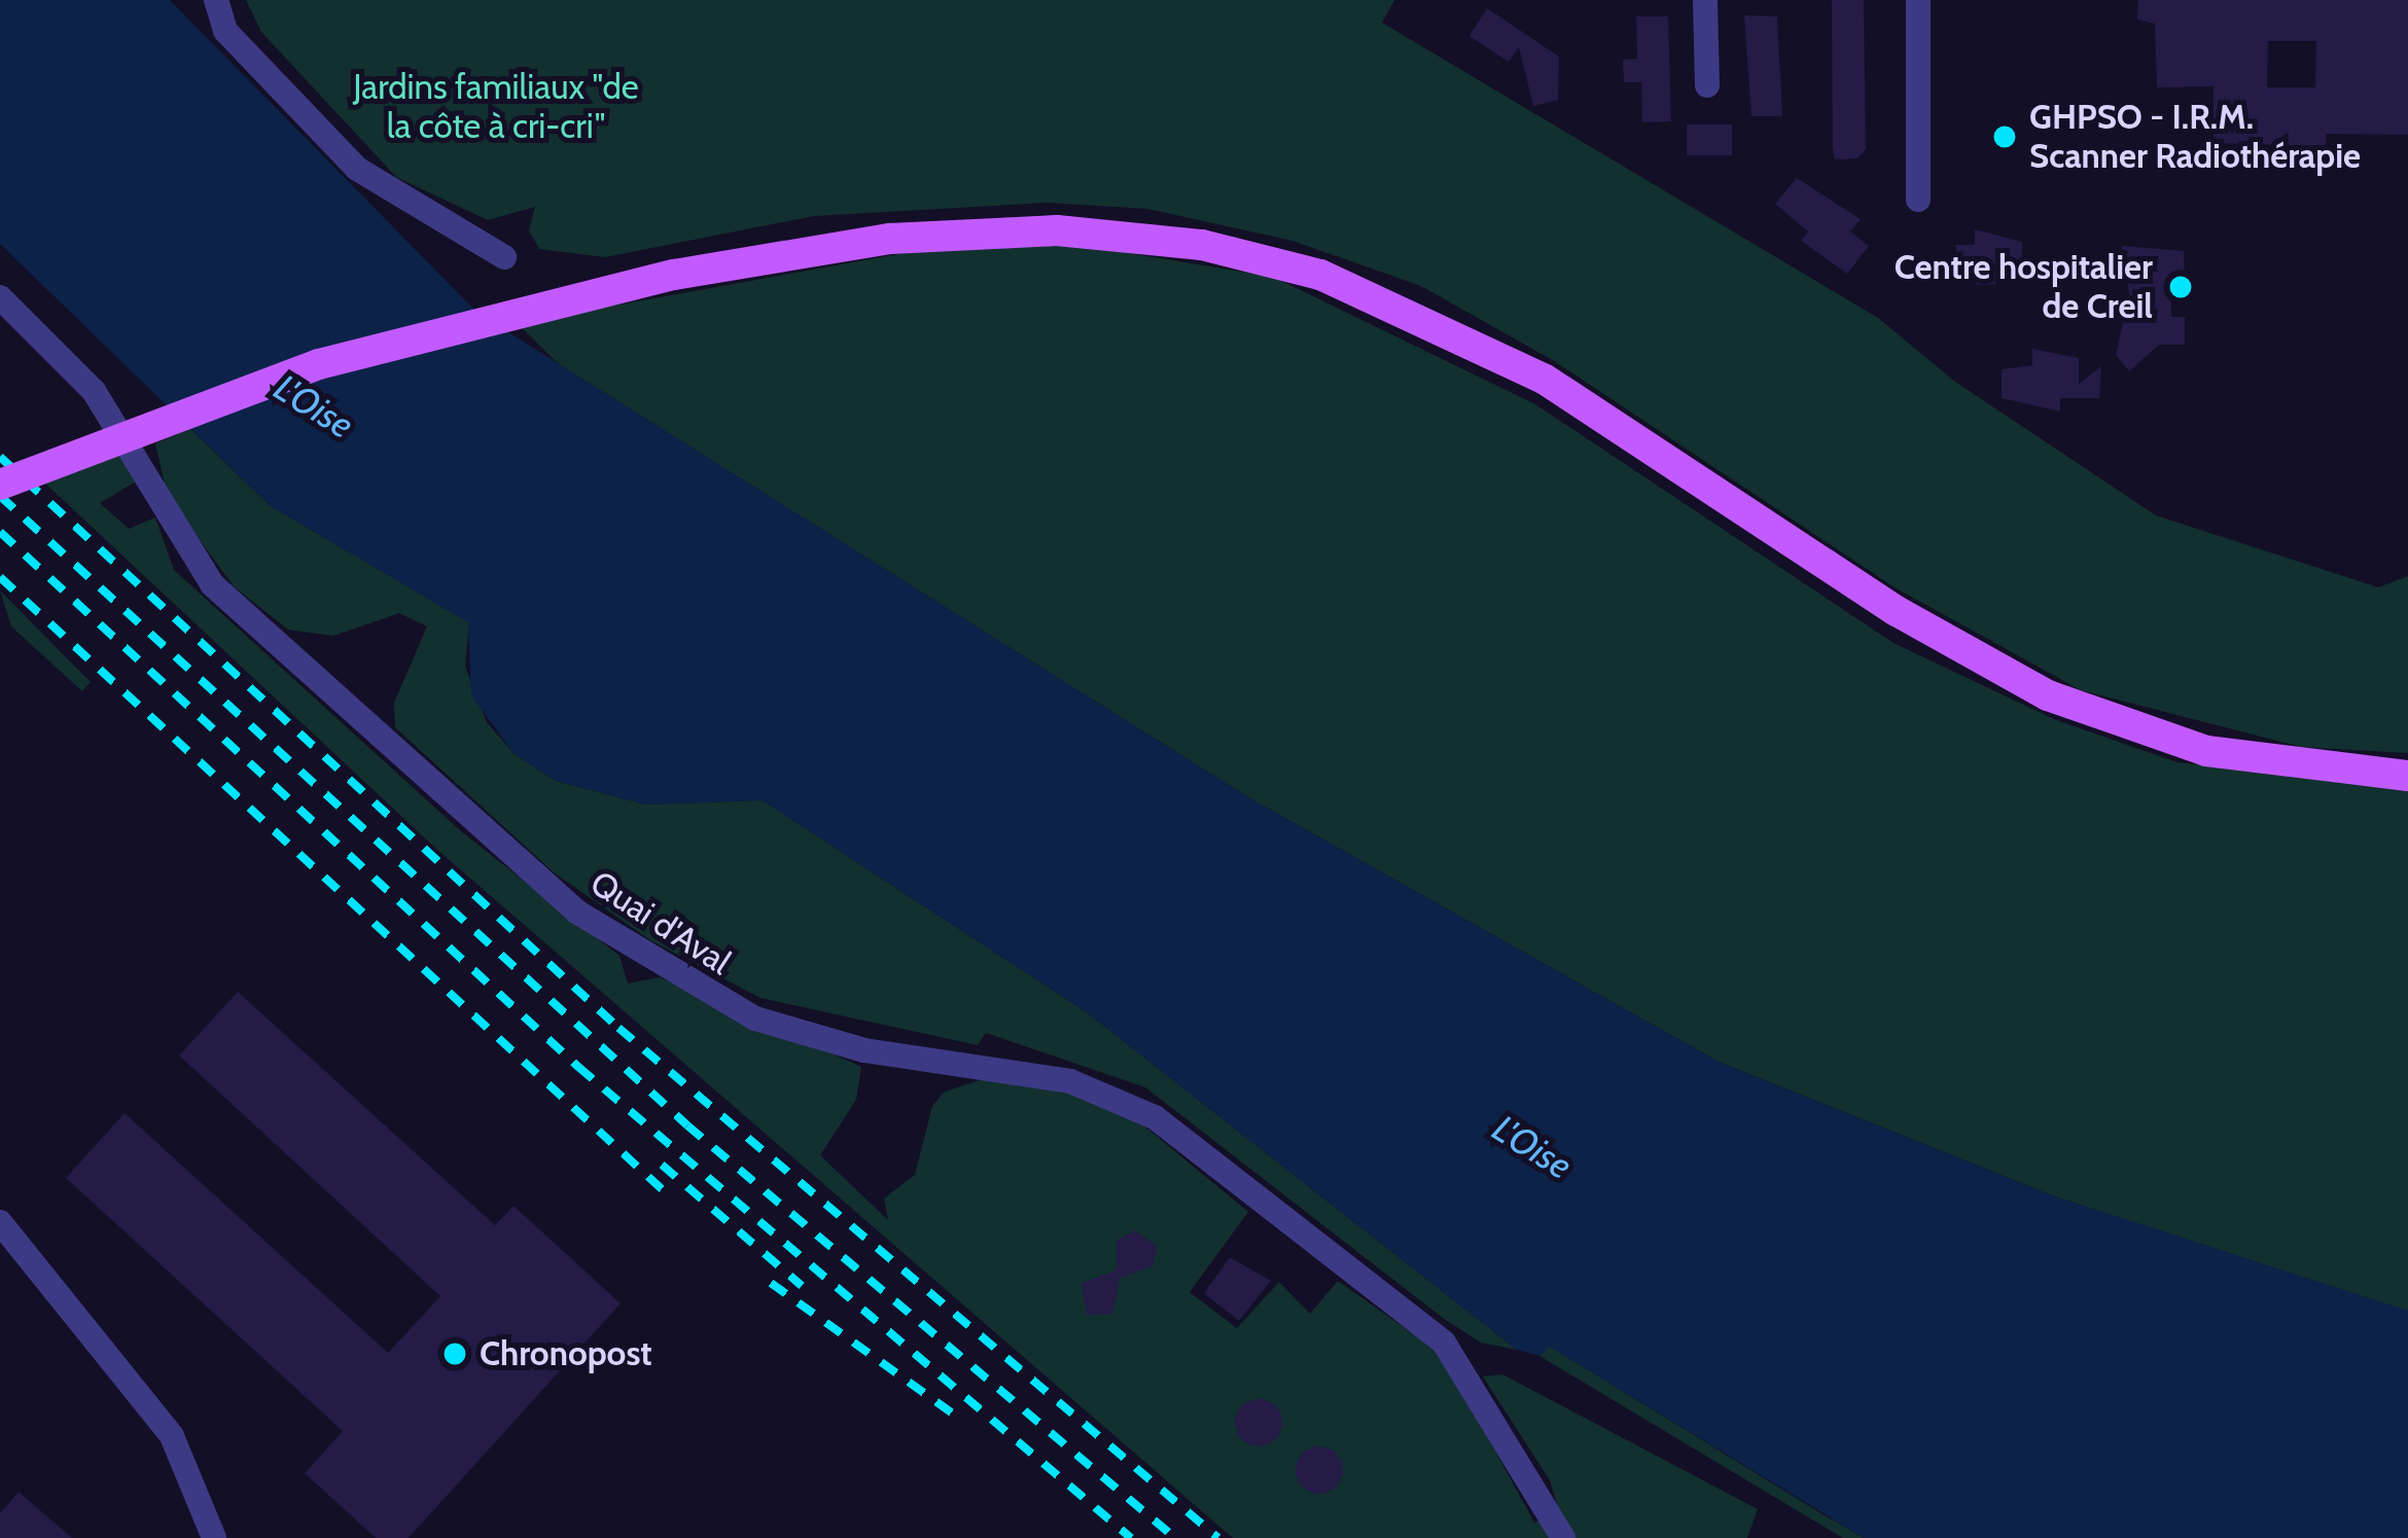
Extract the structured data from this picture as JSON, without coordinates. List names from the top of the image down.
{
  "streets": {
    "street": ["Quai d'Aval"]
  },
  "water": ["L'Oise"],
  "parks": ["Jardins familiaux \"de la côte à cri-cri\""],
  "places": ["GHPSO - I.R.M. Scanner Radiothérapie", "Centre hospitalier de Creil", "Chronopost"]
}
